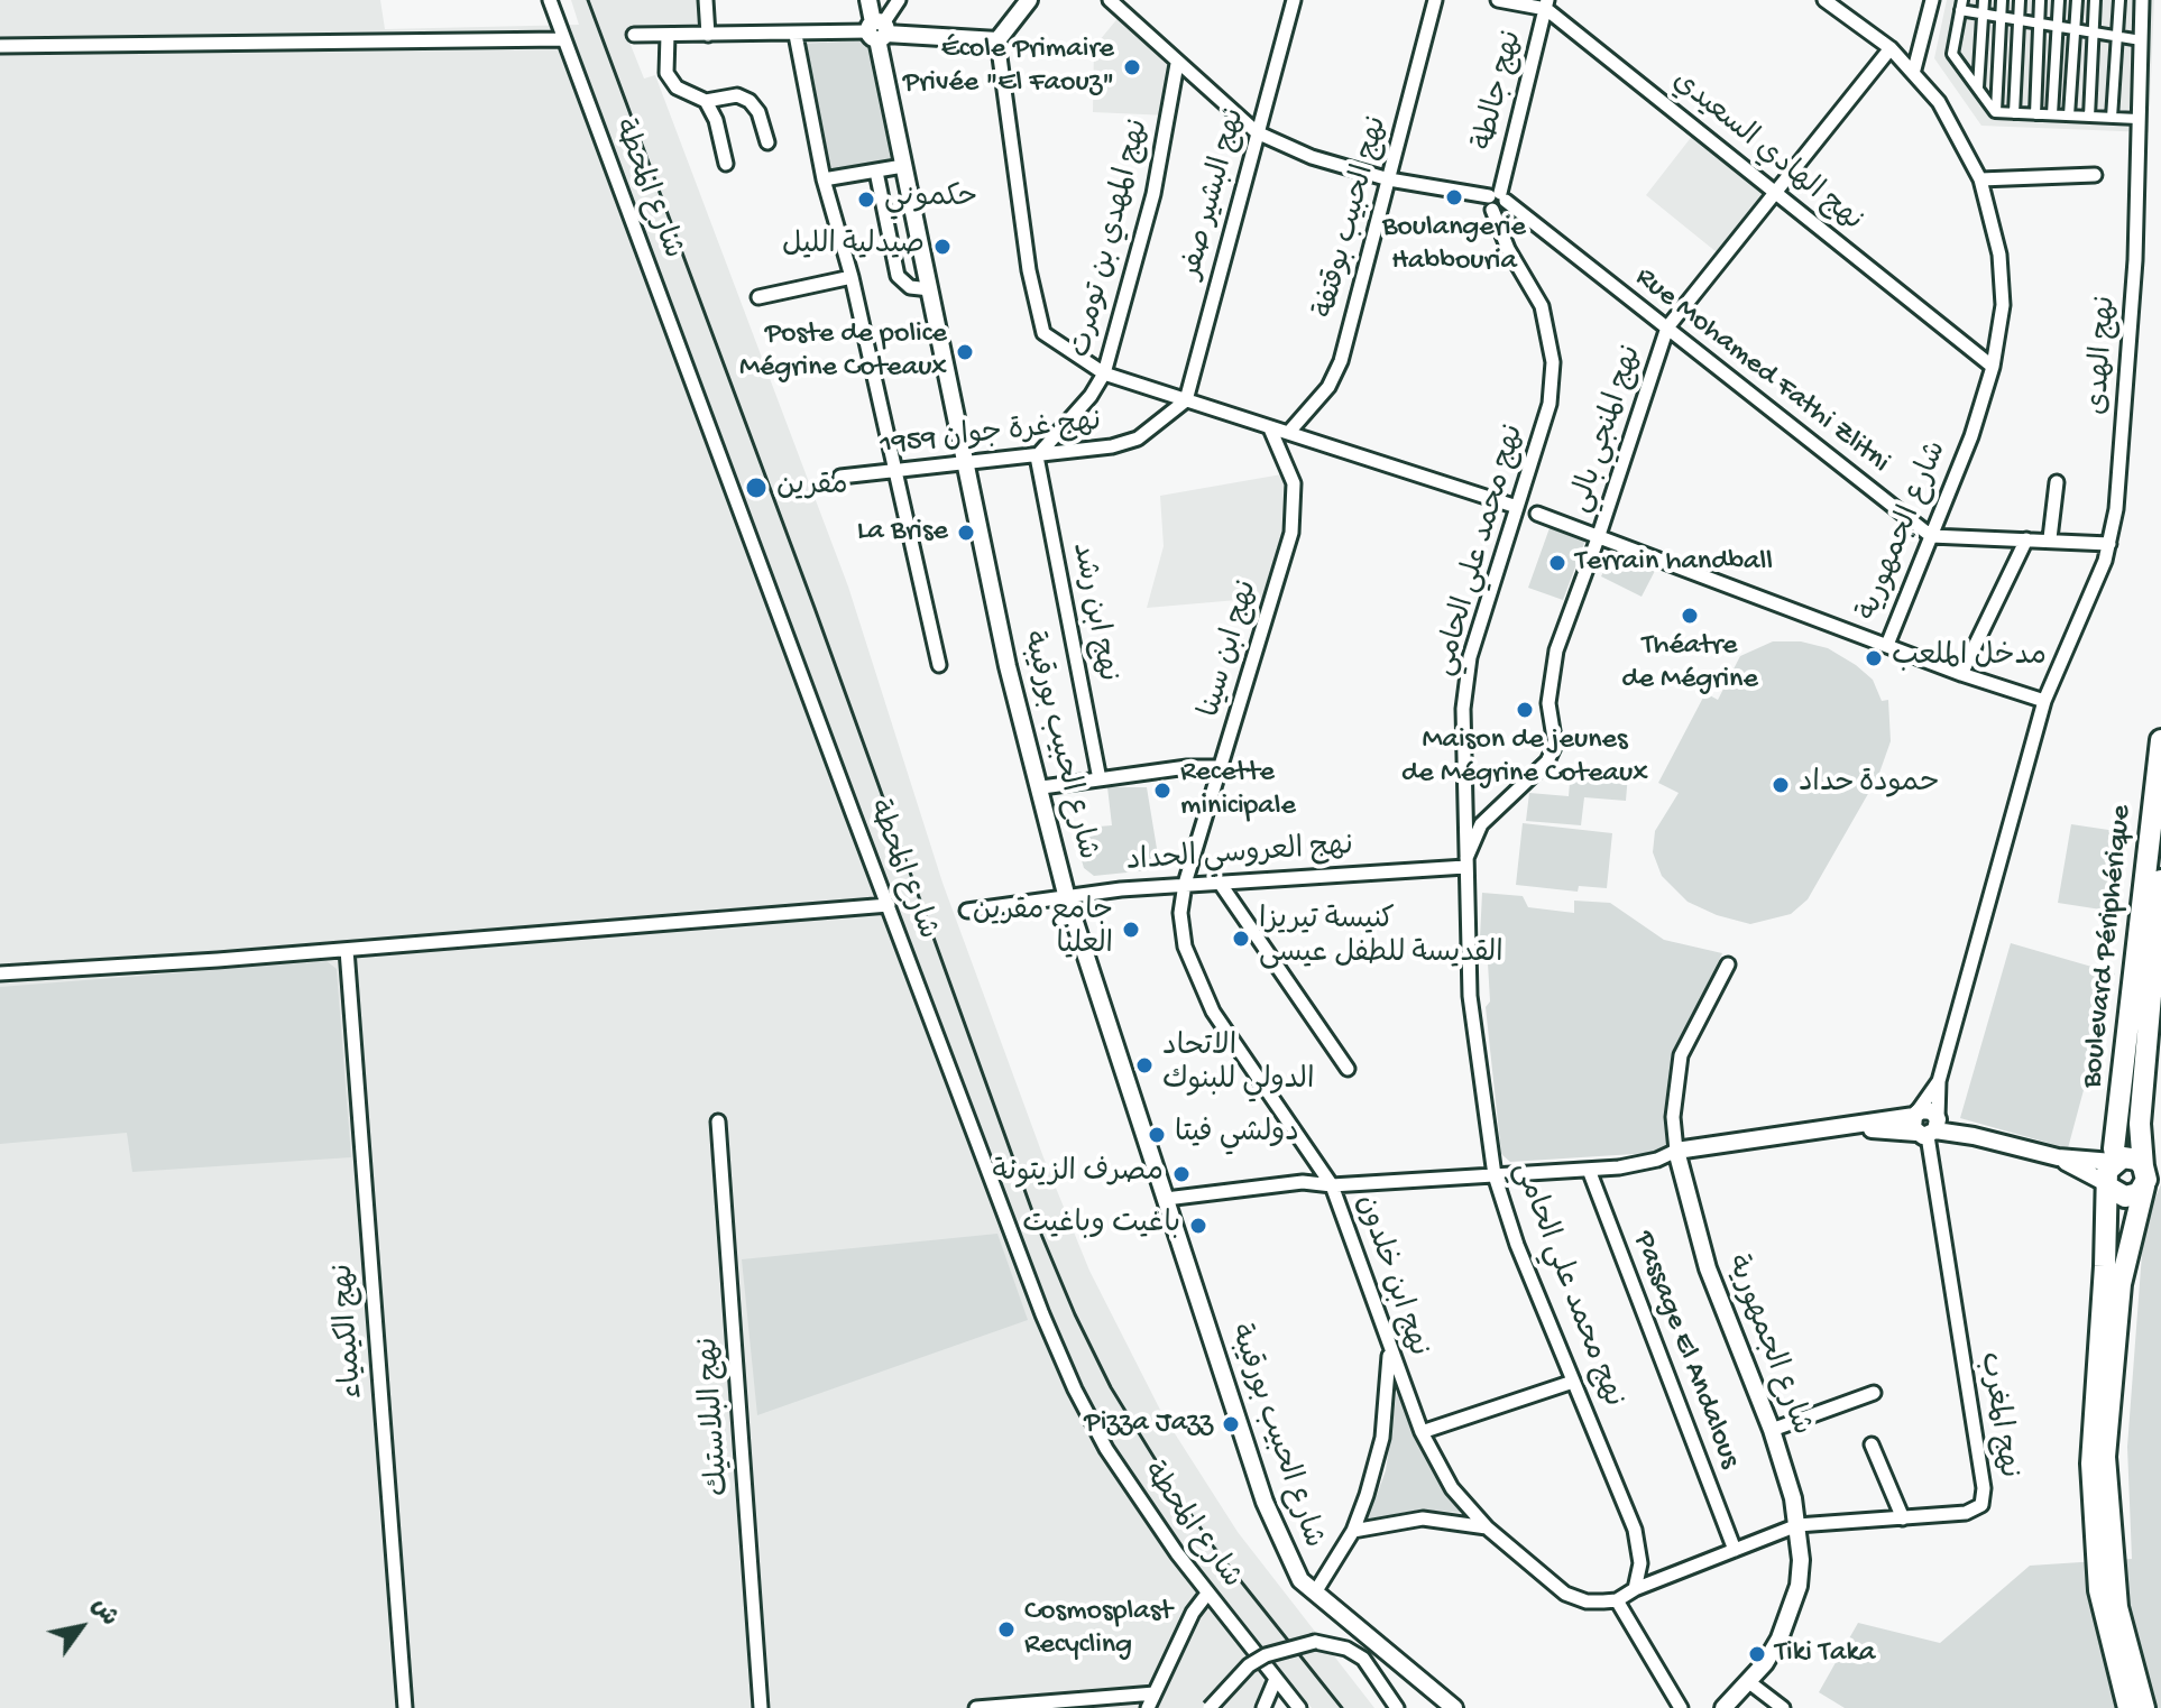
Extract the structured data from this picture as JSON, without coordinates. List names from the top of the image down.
{
  "streets": {
    "highway": ["Boulevard Périphérique"],
    "street": [
      "نهج جالطة",
      "نهج الهادي السعيدي",
      "شارع المحطة",
      "نهج البشير صفر",
      "نهج الحبيب بوقتفة",
      "نهج المهدي بن تومرت",
      "نهج الهدى",
      "Rue Mohamed Fathi Zlitni",
      "نهج المنجي بالي",
      "نهج غرة جوان 1959",
      "شارع الجمهورية",
      "نهج محمد علي الحامي",
      "نهج ابن رشد",
      "نهج ابن سينا",
      "شارع الحبيب بورقيبة",
      "نهج العروسي الحداد",
      "نهج ابن خلدون",
      "نهج الكيمياء",
      "Passage El Andalous",
      "نهج المغرب",
      "نهج البلاستيك"
    ]
  },
  "crossings": [
    ["نهج جالطة", "نهج الهادي السعيدي"],
    ["نهج جالطة", "Rue Mohamed Fathi Zlitni"],
    ["نهج جالطة", "نهج محمد علي الحامي"],
    ["نهج الهادي السعيدي", "نهج المنجي بالي"],
    ["نهج الهادي السعيدي", "شارع الجمهورية"],
    ["نهج البشير صفر", "نهج غرة جوان 1959"],
    ["نهج المهدي بن تومرت", "نهج غرة جوان 1959"],
    ["نهج المهدي بن تومرت", "نهج ابن رشد"],
    ["نهج الهدى", "شارع الجمهورية"],
    ["Rue Mohamed Fathi Zlitni", "نهج المنجي بالي"],
    ["Rue Mohamed Fathi Zlitni", "شارع الجمهورية"],
    ["Rue Mohamed Fathi Zlitni", "نهج محمد علي الحامي"],
    ["نهج المنجي بالي", "شارع الجمهورية"],
    ["نهج المنجي بالي", "نهج محمد علي الحامي"],
    ["نهج المنجي بالي", "نهج العروسي الحداد"],
    ["نهج غرة جوان 1959", "نهج ابن رشد"],
    ["نهج غرة جوان 1959", "شارع الحبيب بورقيبة"],
    ["شارع الجمهورية", "نهج المغرب"],
    ["نهج محمد علي الحامي", "نهج العروسي الحداد"],
    ["نهج محمد علي الحامي", "نهج المغرب"],
    ["نهج ابن سينا", "نهج العروسي الحداد"],
    ["نهج ابن سينا", "نهج ابن خلدون"],
    ["شارع الحبيب بورقيبة", "نهج العروسي الحداد"],
    ["نهج العروسي الحداد", "نهج ابن خلدون"],
    ["Passage El Andalous", "نهج المغرب"]
  ],
  "places": [
    "École Primaire Privée \"El Faouz\"",
    "Boulangerie Habbouria",
    "حكموني",
    "صيدلية الليل",
    "Poste de police Mégrine Coteaux",
    "مقرين",
    "La Brise",
    "Terrain handball",
    "Théatre de Mégrine",
    "مدخل الملعب",
    "Maison de jeunes de Mégrine Coteaux",
    "حمودة حداد",
    "Recette minicipale",
    "جامع مقرين العليا",
    "كنيسة تيريزا القديسة للطفل عيسى",
    "الاتحاد الدولي للبنوك",
    "دولشي فيتا",
    "مصرف الزيتونة",
    "باغيت وباغيت",
    "Pizza Jazz",
    "Cosmosplast Recycling",
    "Tiki Taka"
  ],
  "north": "top right"
}
